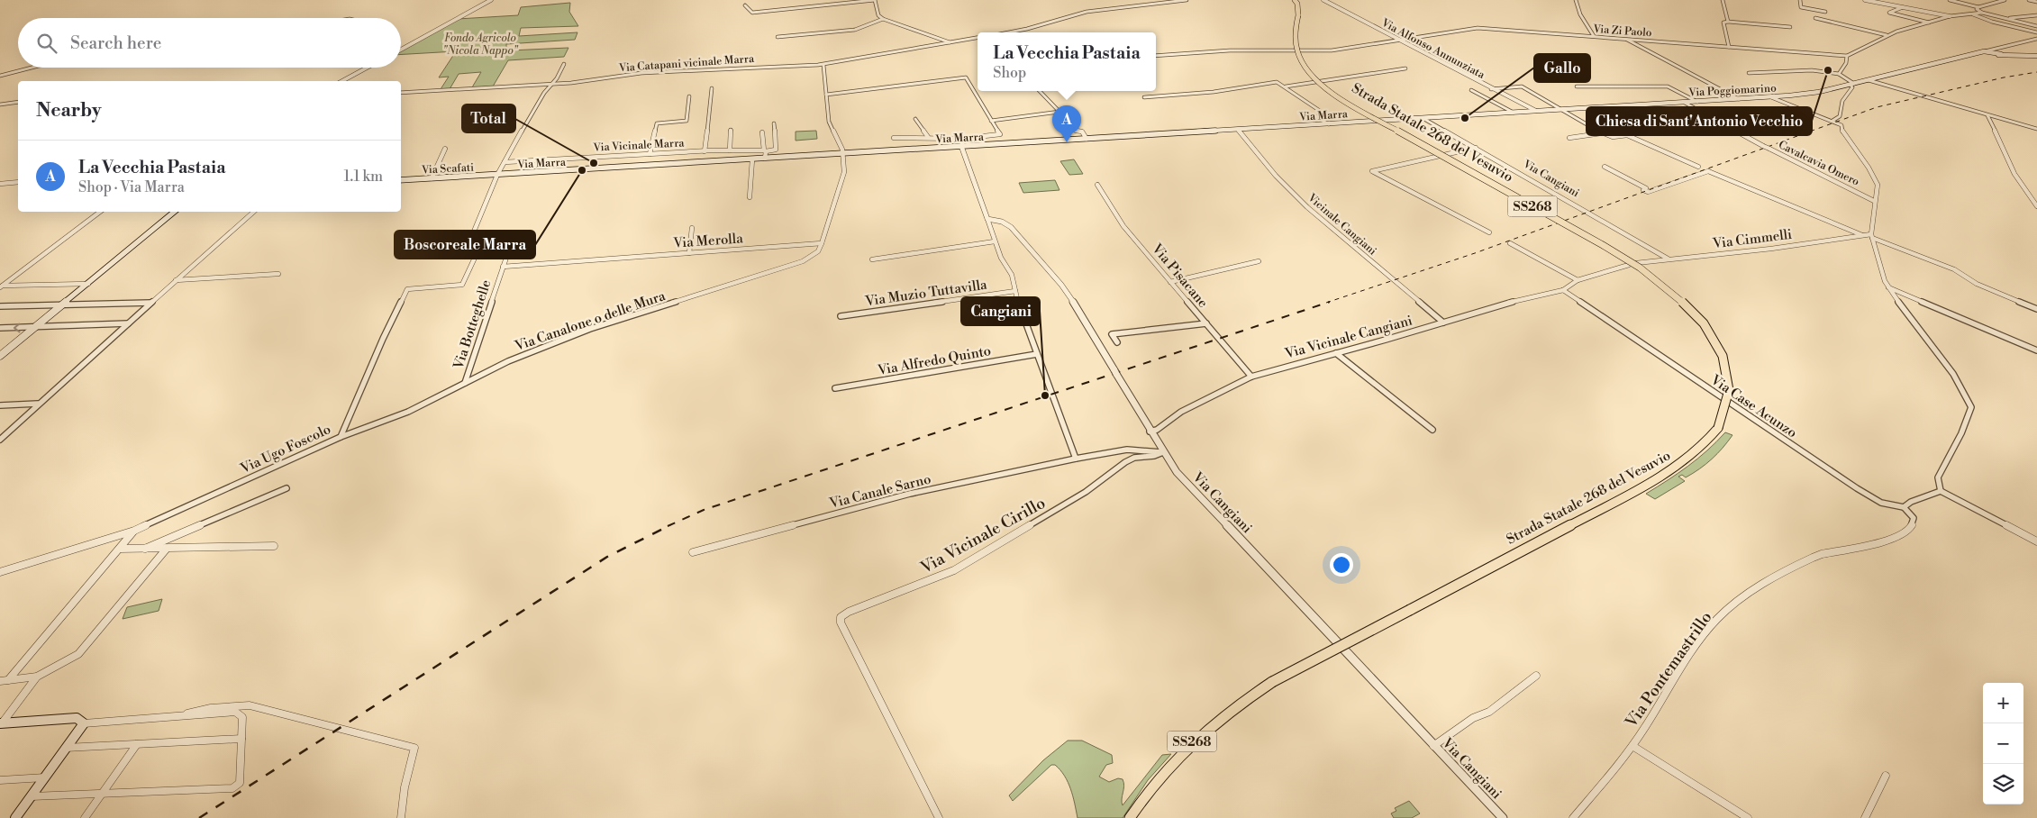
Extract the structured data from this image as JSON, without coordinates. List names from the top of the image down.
{
  "streets": {
    "highway": ["Strada Statale 268 del Vesuvio", "SS268"],
    "main road": ["Via Poggiomarino", "Via Marra", "Via Scafati"],
    "street": [
      "Via Zi Paolo",
      "Via Alfonso Annunziata",
      "Via Catapani vicinale Marra",
      "Via Vicinale Marra",
      "Cavalcavia Omero",
      "Via Cangiani",
      "Vicinale Cangiani",
      "Via Cimmelli",
      "Via Merolla",
      "Via Pisacane",
      "Via Muzio Tuttavilla",
      "Via Canalone o delle Mura",
      "Via Botteghelle",
      "Via Vicinale Cangiani",
      "Via Alfredo Quinto",
      "Via Case Acunzo",
      "Via Ugo Foscolo",
      "Via Canale Sarno",
      "Via Vicinale Cirillo",
      "Via Pontemastrillo"
    ]
  },
  "crossings": [
    ["Via Zi Paolo", "Via Alfonso Annunziata"],
    ["Via Alfonso Annunziata", "Via Poggiomarino"],
    ["Via Catapani vicinale Marra", "Via Ugo Foscolo"],
    ["Via Poggiomarino", "Via Marra"],
    ["Via Poggiomarino", "Cavalcavia Omero"],
    ["Via Poggiomarino", "Via Cangiani"],
    ["Via Marra", "Via Scafati"],
    ["Via Marra", "Via Cangiani"],
    ["Via Marra", "Vicinale Cangiani"],
    ["Via Marra", "Via Ugo Foscolo"],
    ["Strada Statale 268 del Vesuvio", "SS268"],
    ["Via Vicinale Marra", "Via Ugo Foscolo"],
    ["Via Scafati", "Via Ugo Foscolo"],
    ["Via Cangiani", "Via Cimmelli"],
    ["Via Cangiani", "Via Vicinale Cangiani"],
    ["Via Cangiani", "Via Vicinale Cirillo"],
    ["Vicinale Cangiani", "Via Vicinale Cangiani"],
    ["Via Merolla", "Via Canalone o delle Mura"],
    ["Via Merolla", "Via Botteghelle"],
    ["Via Pisacane", "Via Vicinale Cangiani"],
    ["Via Canalone o delle Mura", "Via Botteghelle"],
    ["Via Canalone o delle Mura", "Via Ugo Foscolo"],
    ["Via Botteghelle", "Via Ugo Foscolo"],
    ["Via Vicinale Cangiani", "Via Case Acunzo"],
    ["Via Case Acunzo", "Via Pontemastrillo"]
  ],
  "parks": ["Fondo Agricolo \"Nicola Nappo\""],
  "places": [
    "Chiesa di Sant'Antonio Vecchio",
    "Gallo",
    "Total",
    "Boscoreale Marra",
    "Cangiani"
  ],
  "page": {
    "search": "Search here",
    "popup": ["La Vecchia Pastaia", "Shop"],
    "heading": "Nearby",
    "pins": "A",
    "list": [
      {
        "mark": "A",
        "name": "La Vecchia Pastaia",
        "note": "Shop · Via Marra",
        "value": "1.1 km"
      }
    ],
    "map_buttons": ["+", "−"]
  }
}
